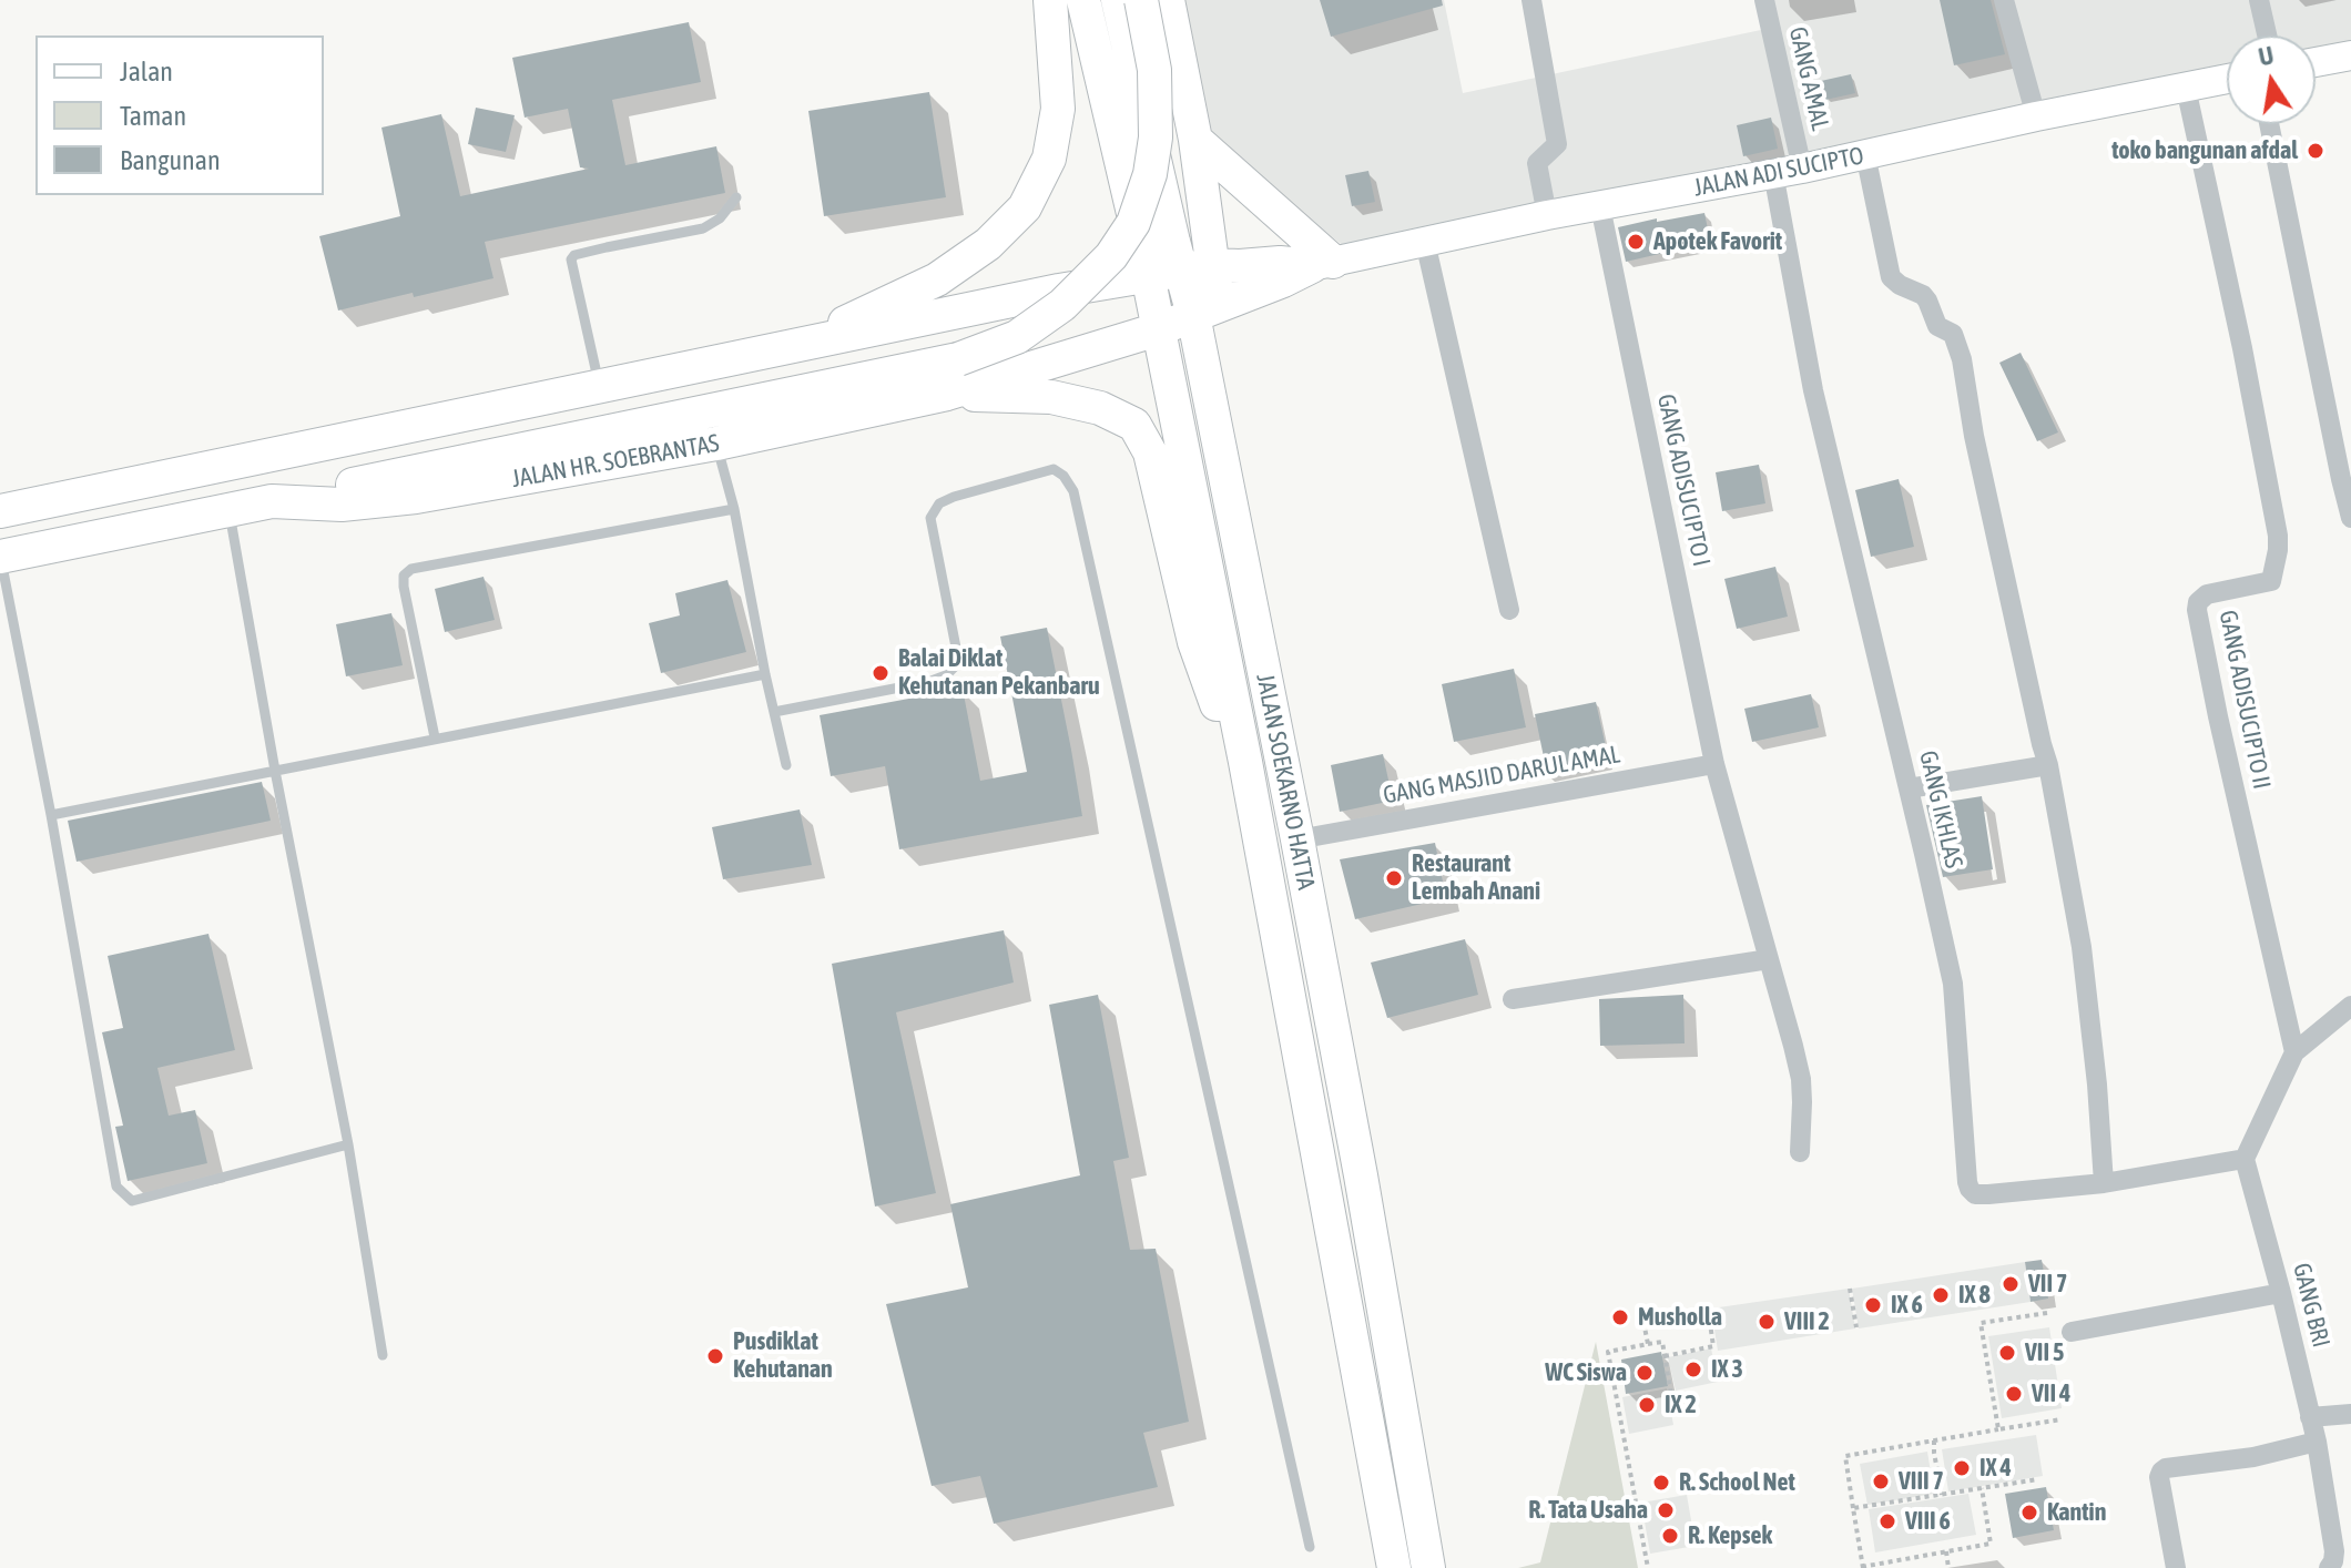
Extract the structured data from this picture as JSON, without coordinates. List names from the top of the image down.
{
  "streets": {
    "main road": ["JALAN ADI SUCIPTO", "JALAN HR. SOEBRANTAS", "JALAN SOEKARNO HATTA"],
    "street": [
      "GANG AMAL",
      "GANG ADISUCIPTO I",
      "GANG ADISUCIPTO II",
      "GANG MASJID DARUL AMAL",
      "GANG IKHLAS",
      "GANG BRI"
    ]
  },
  "crossings": [
    ["GANG AMAL", "JALAN ADI SUCIPTO"],
    ["GANG AMAL", "GANG IKHLAS"],
    ["JALAN ADI SUCIPTO", "JALAN HR. SOEBRANTAS"],
    ["JALAN ADI SUCIPTO", "GANG ADISUCIPTO I"],
    ["JALAN ADI SUCIPTO", "GANG ADISUCIPTO II"],
    ["JALAN ADI SUCIPTO", "JALAN SOEKARNO HATTA"],
    ["JALAN ADI SUCIPTO", "GANG IKHLAS"],
    ["JALAN HR. SOEBRANTAS", "JALAN SOEKARNO HATTA"],
    ["GANG ADISUCIPTO I", "GANG MASJID DARUL AMAL"],
    ["GANG MASJID DARUL AMAL", "JALAN SOEKARNO HATTA"],
    ["GANG IKHLAS", "GANG BRI"]
  ],
  "places": [
    "toko bangunan afdal",
    "Apotek Favorit",
    "Balai Diklat Kehutanan Pekanbaru",
    "Restaurant Lembah Anani",
    "VII 7",
    "IX 8",
    "IX 6",
    "Musholla",
    "VIII 2",
    "VII 5",
    "Pusdiklat Kehutanan",
    "IX 3",
    "WC Siswa",
    "VII 4",
    "IX 2",
    "IX 4",
    "VIII 7",
    "R. School Net",
    "R. Tata Usaha",
    "Kantin",
    "VIII 6",
    "R. Kepsek"
  ],
  "legend": ["Jalan", "Taman", "Bangunan"],
  "north": "top"
}
